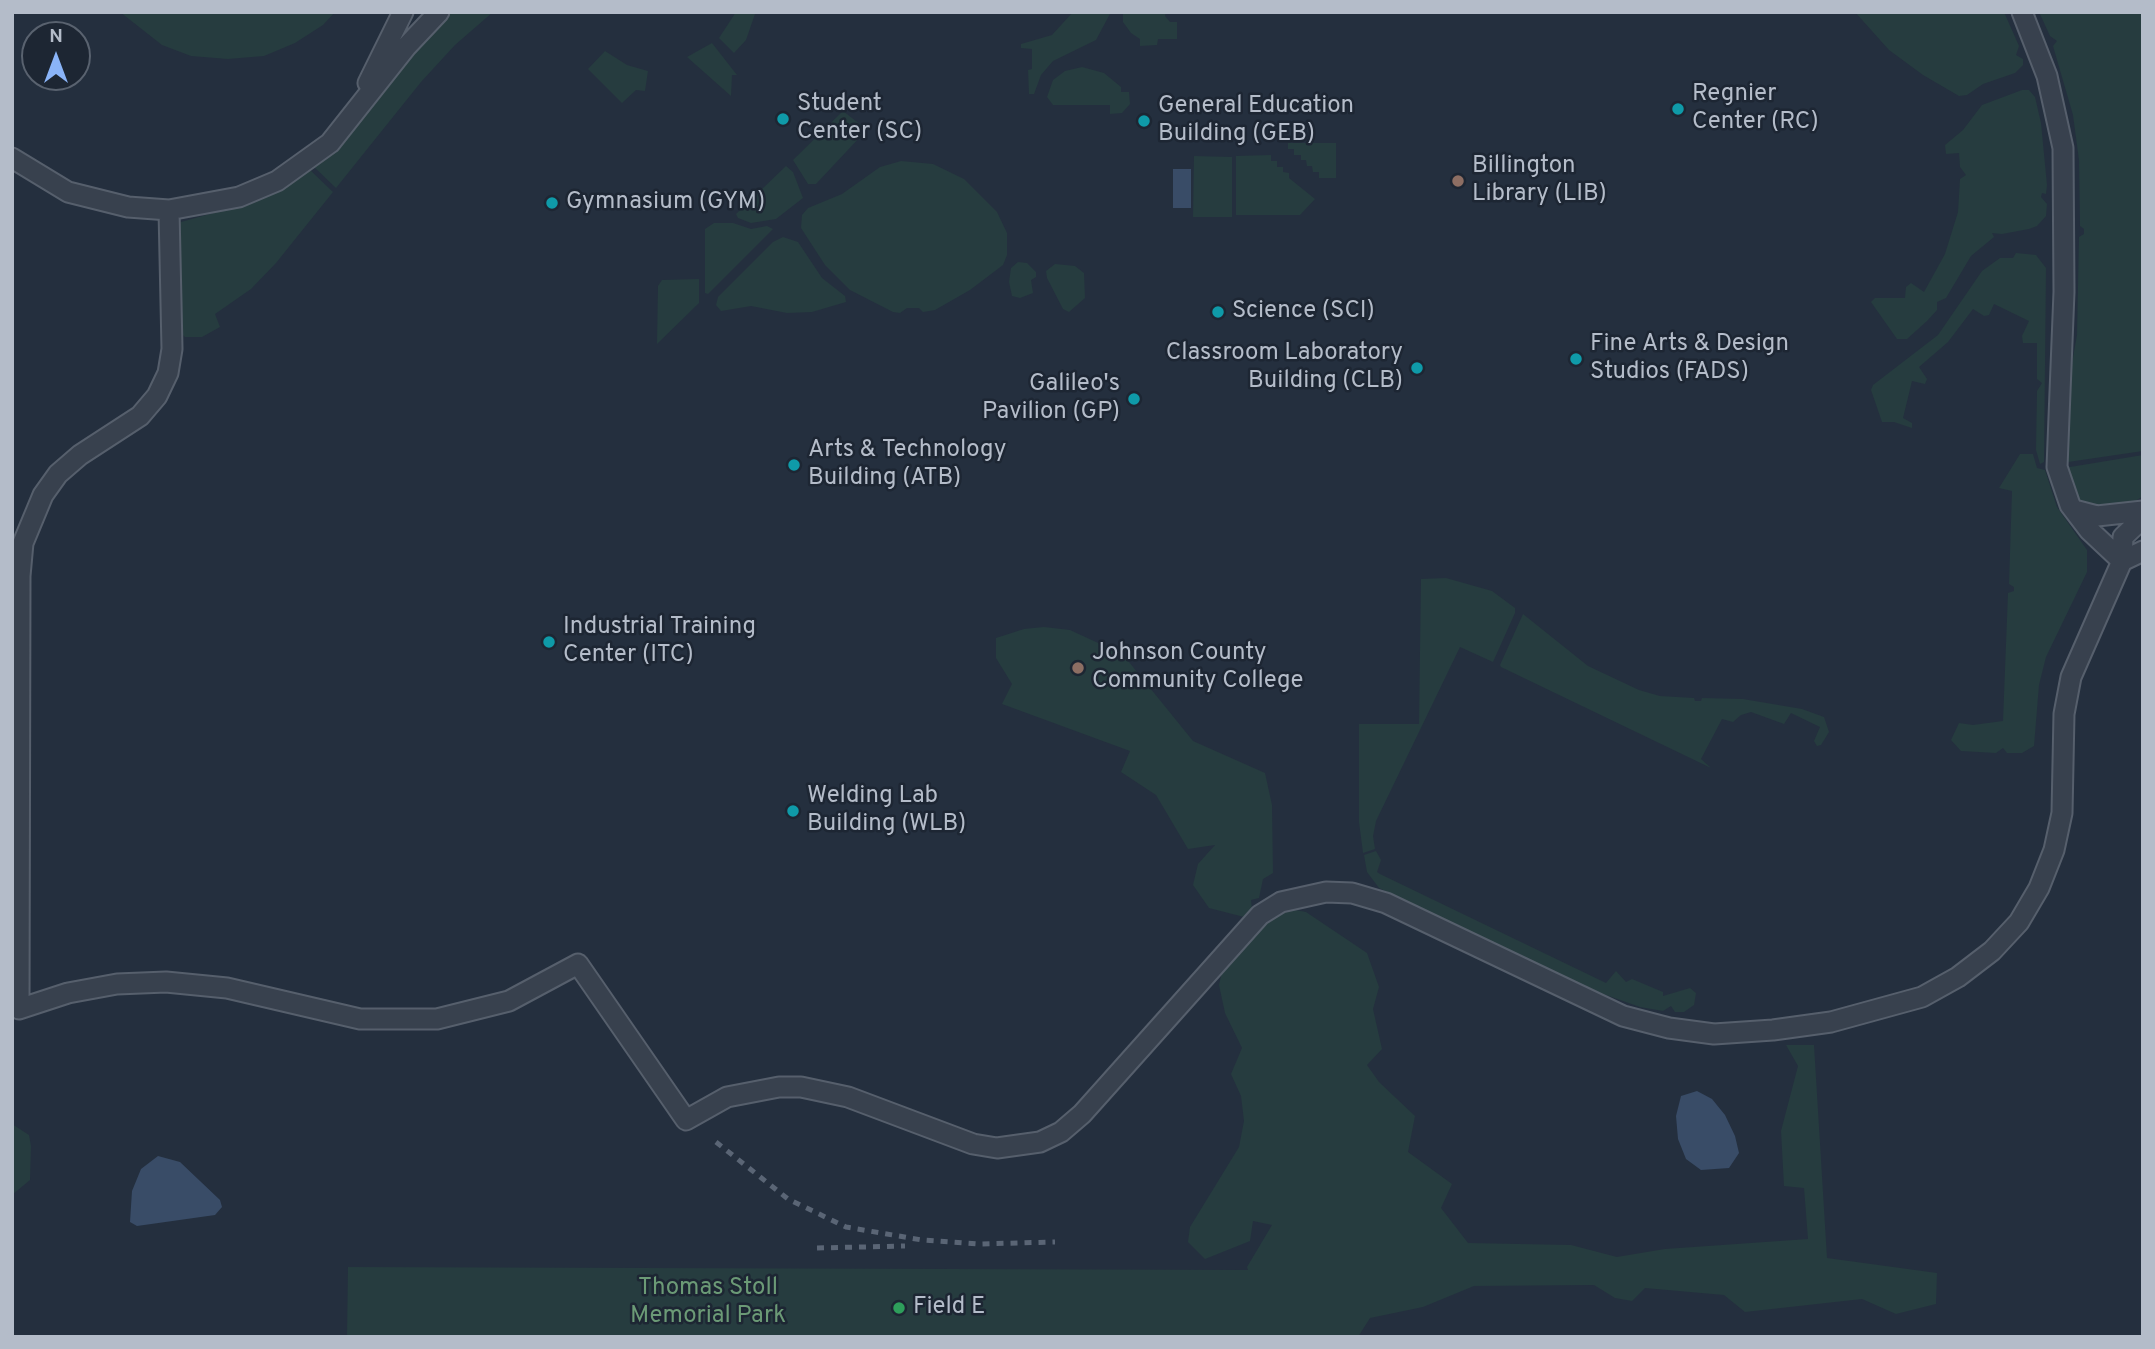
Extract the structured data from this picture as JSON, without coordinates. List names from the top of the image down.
{
  "parks": ["Thomas Stoll Memorial Park"],
  "places": [
    "Regnier Center (RC)",
    "Student Center (SC)",
    "General Education Building (GEB)",
    "Billington Library (LIB)",
    "Gymnasium (GYM)",
    "Science (SCI)",
    "Fine Arts & Design Studios (FADS)",
    "Classroom Laboratory Building (CLB)",
    "Galileo's Pavilion (GP)",
    "Arts & Technology Building (ATB)",
    "Industrial Training Center (ITC)",
    "Johnson County Community College",
    "Welding Lab Building (WLB)",
    "Field E"
  ],
  "north": "top"
}
